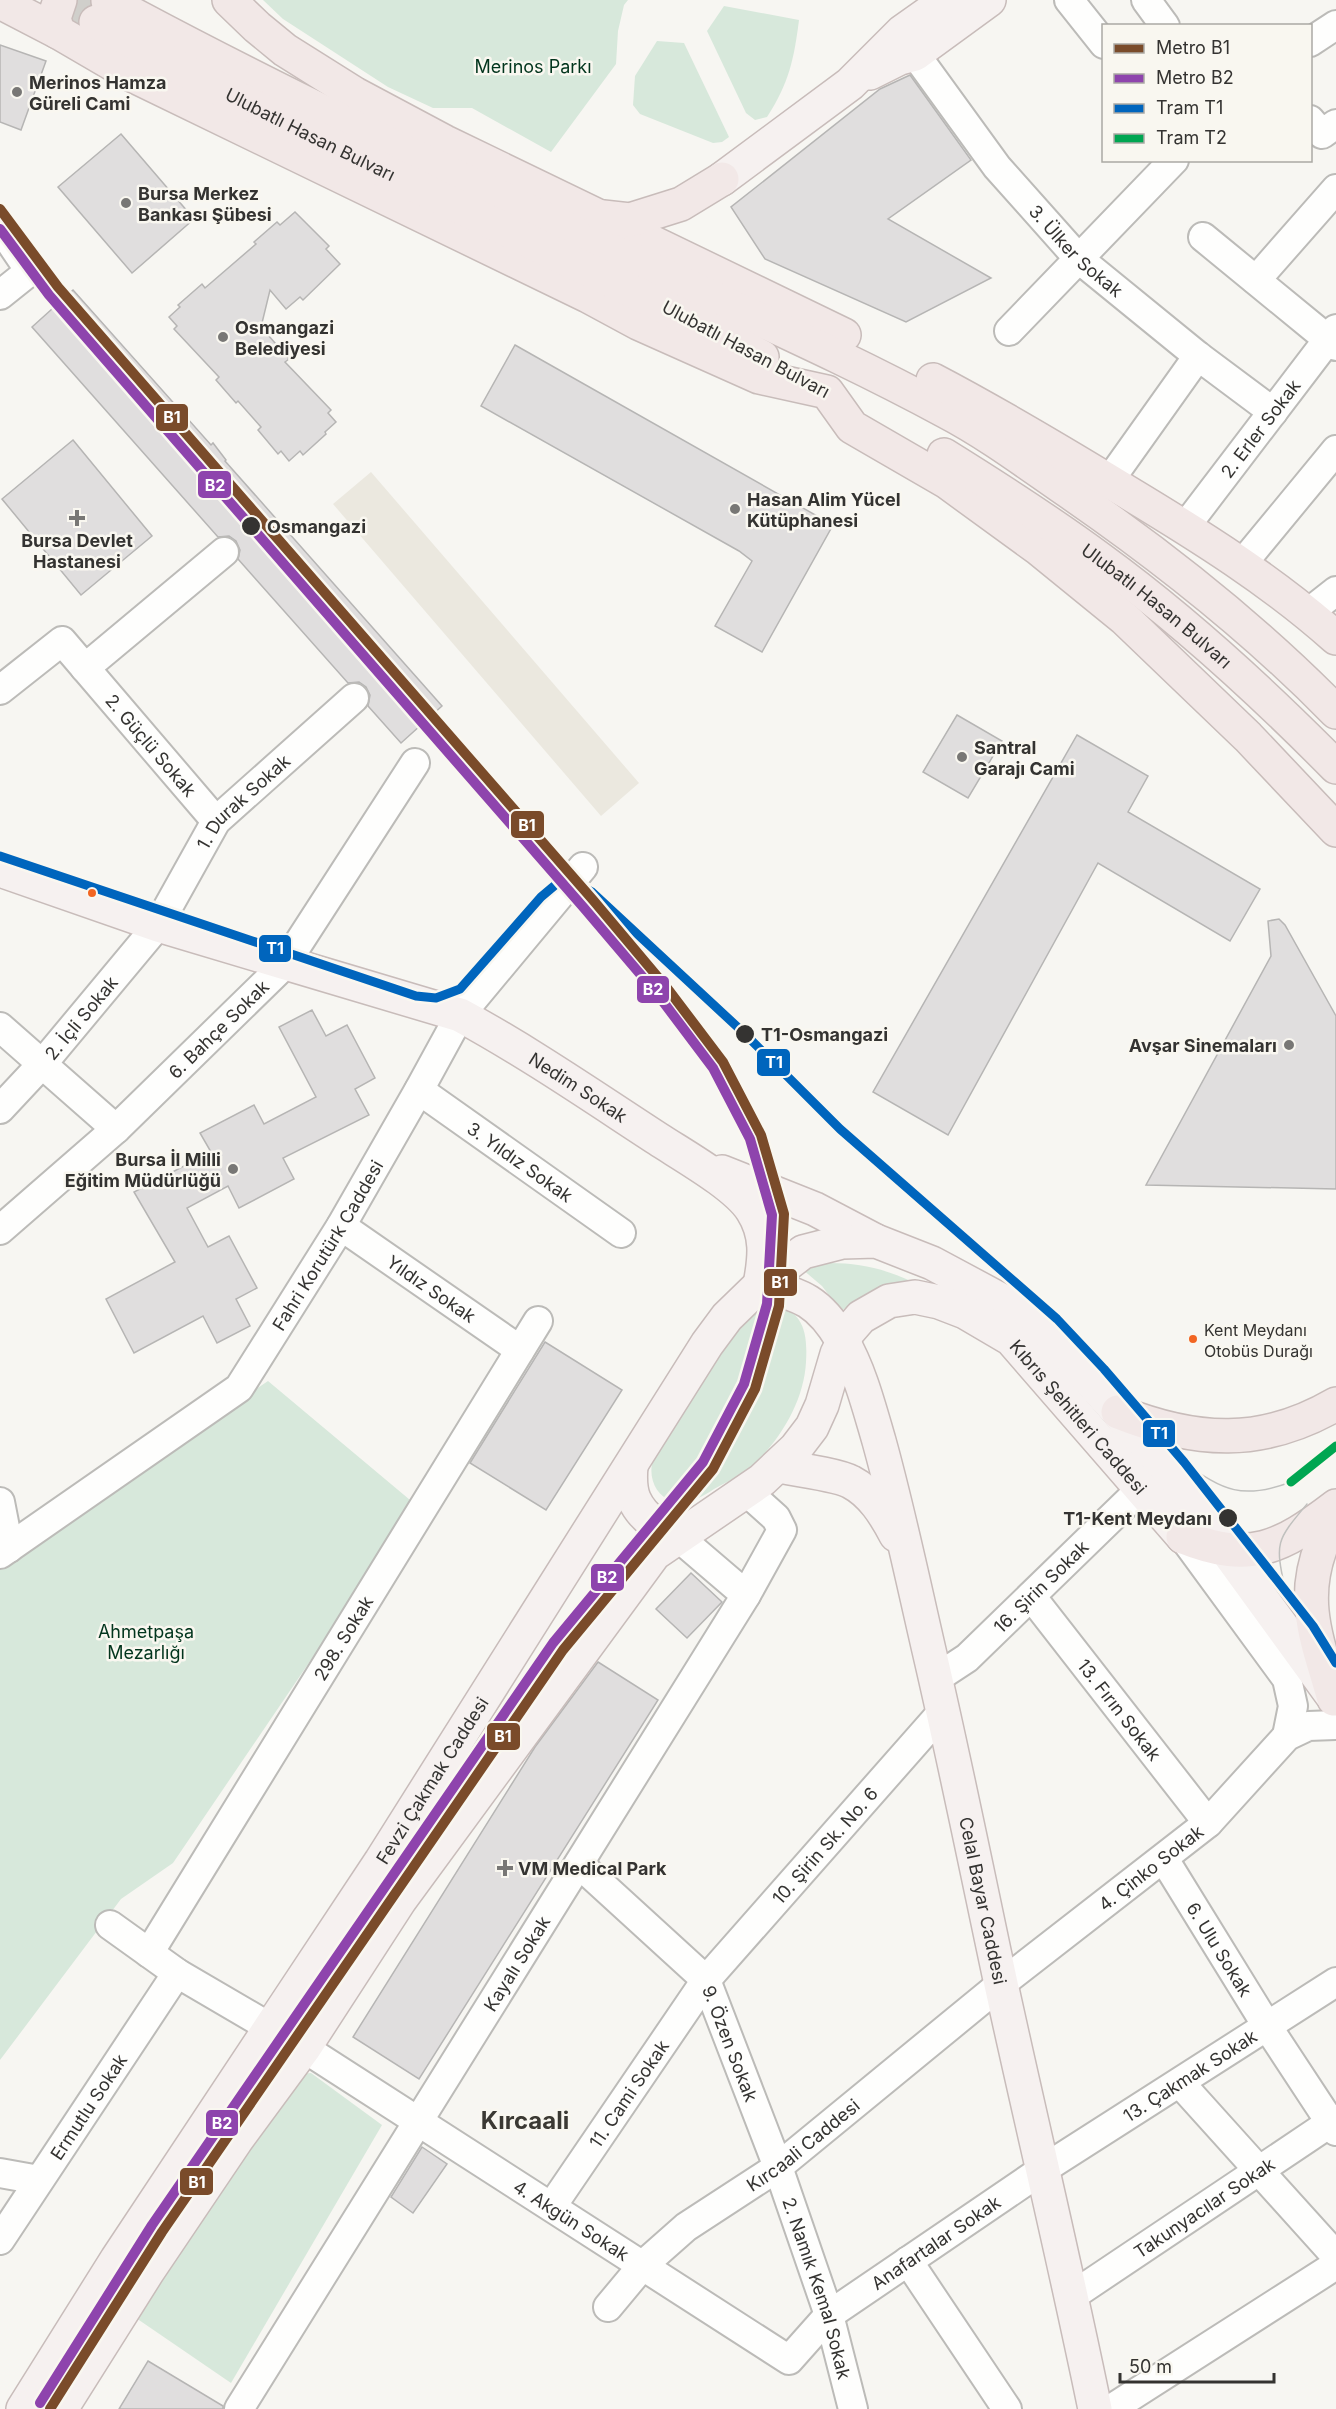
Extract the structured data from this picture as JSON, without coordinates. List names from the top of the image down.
{
  "streets": {
    "highway": ["Ulubatlı Hasan Bulvarı"],
    "main road": [
      "Nedim Sokak",
      "Kıbrıs Şehitleri Caddesi",
      "Fevzi Çakmak Caddesi",
      "Celal Bayar Caddesi"
    ],
    "street": [
      "3. Ülker Sokak",
      "2. Erler Sokak",
      "2. Güçlü Sokak",
      "1. Durak Sokak",
      "2. İçli Sokak",
      "6. Bahçe Sokak",
      "3. Yıldız Sokak",
      "Fahri Korutürk Caddesi",
      "Yıldız Sokak",
      "16. Şirin Sokak",
      "298. Sokak",
      "13. Fırın Sokak",
      "10. Şirin Sk. No. 6",
      "4. Çinko Sokak",
      "6. Ulu Sokak",
      "Kayalı Sokak",
      "9. Özen Sokak",
      "13. Çakmak Sokak",
      "11. Cami Sokak",
      "Ermutlu Sokak",
      "Kırcaali Caddesi",
      "Takunyacılar Sokak",
      "4. Akgün Sokak",
      "Anafartalar Sokak",
      "2. Namık Kemal Sokak"
    ]
  },
  "crossings": [
    ["3. Ülker Sokak", "2. Erler Sokak"],
    ["2. Güçlü Sokak", "1. Durak Sokak"],
    ["1. Durak Sokak", "2. İçli Sokak"],
    ["1. Durak Sokak", "Nedim Sokak"],
    ["2. İçli Sokak", "Nedim Sokak"],
    ["6. Bahçe Sokak", "Nedim Sokak"],
    ["Nedim Sokak", "Fahri Korutürk Caddesi"],
    ["3. Yıldız Sokak", "Fahri Korutürk Caddesi"],
    ["Fahri Korutürk Caddesi", "Yıldız Sokak"],
    ["Yıldız Sokak", "298. Sokak"],
    ["Kıbrıs Şehitleri Caddesi", "16. Şirin Sokak"],
    ["Kıbrıs Şehitleri Caddesi", "4. Çinko Sokak"],
    ["Kıbrıs Şehitleri Caddesi", "Celal Bayar Caddesi"],
    ["16. Şirin Sokak", "13. Fırın Sokak"],
    ["16. Şirin Sokak", "Celal Bayar Caddesi"],
    ["13. Fırın Sokak", "4. Çinko Sokak"],
    ["Fevzi Çakmak Caddesi", "Celal Bayar Caddesi"],
    ["10. Şirin Sk. No. 6", "Celal Bayar Caddesi"],
    ["10. Şirin Sk. No. 6", "9. Özen Sokak"],
    ["10. Şirin Sk. No. 6", "11. Cami Sokak"],
    ["4. Çinko Sokak", "Celal Bayar Caddesi"],
    ["4. Çinko Sokak", "6. Ulu Sokak"],
    ["4. Çinko Sokak", "Kırcaali Caddesi"],
    ["Celal Bayar Caddesi", "13. Çakmak Sokak"],
    ["Celal Bayar Caddesi", "Kırcaali Caddesi"],
    ["Celal Bayar Caddesi", "Takunyacılar Sokak"],
    ["Celal Bayar Caddesi", "Anafartalar Sokak"],
    ["6. Ulu Sokak", "13. Çakmak Sokak"],
    ["6. Ulu Sokak", "Takunyacılar Sokak"],
    ["Kayalı Sokak", "9. Özen Sokak"],
    ["Kayalı Sokak", "4. Akgün Sokak"],
    ["9. Özen Sokak", "11. Cami Sokak"],
    ["9. Özen Sokak", "Kırcaali Caddesi"],
    ["9. Özen Sokak", "2. Namık Kemal Sokak"],
    ["13. Çakmak Sokak", "Anafartalar Sokak"],
    ["11. Cami Sokak", "4. Akgün Sokak"],
    ["Kırcaali Caddesi", "4. Akgün Sokak"],
    ["Kırcaali Caddesi", "2. Namık Kemal Sokak"],
    ["4. Akgün Sokak", "Anafartalar Sokak"],
    ["4. Akgün Sokak", "2. Namık Kemal Sokak"],
    ["Anafartalar Sokak", "2. Namık Kemal Sokak"]
  ],
  "districts": ["Kırcaali"],
  "parks": ["Merinos Parkı", "Ahmetpaşa Mezarlığı"],
  "places": {
    "other": [
      "Merinos Hamza Güreli Cami",
      "Bursa Merkez Bankası Şübesi",
      "Osmangazi Belediyesi",
      "Hasan Alim Yücel Kütüphanesi",
      "Osmangazi",
      "Santral Garajı Cami",
      "T1-Osmangazi",
      "Avşar Sinemaları",
      "Bursa İl Milli Eğitim Müdürlüğü",
      "Kent Meydanı Otobüs Durağı",
      "T1-Kent Meydanı"
    ],
    "health": ["Bursa Devlet Hastanesi", "VM Medical Park"]
  },
  "lines": [
    "metro line B1",
    "metro line B2",
    "tram line T1",
    "tram line T2"
  ],
  "legend": [
    "Metro B1",
    "Metro B2",
    "Tram T1",
    "Tram T2"
  ],
  "scale_bar": "50 m"
}
